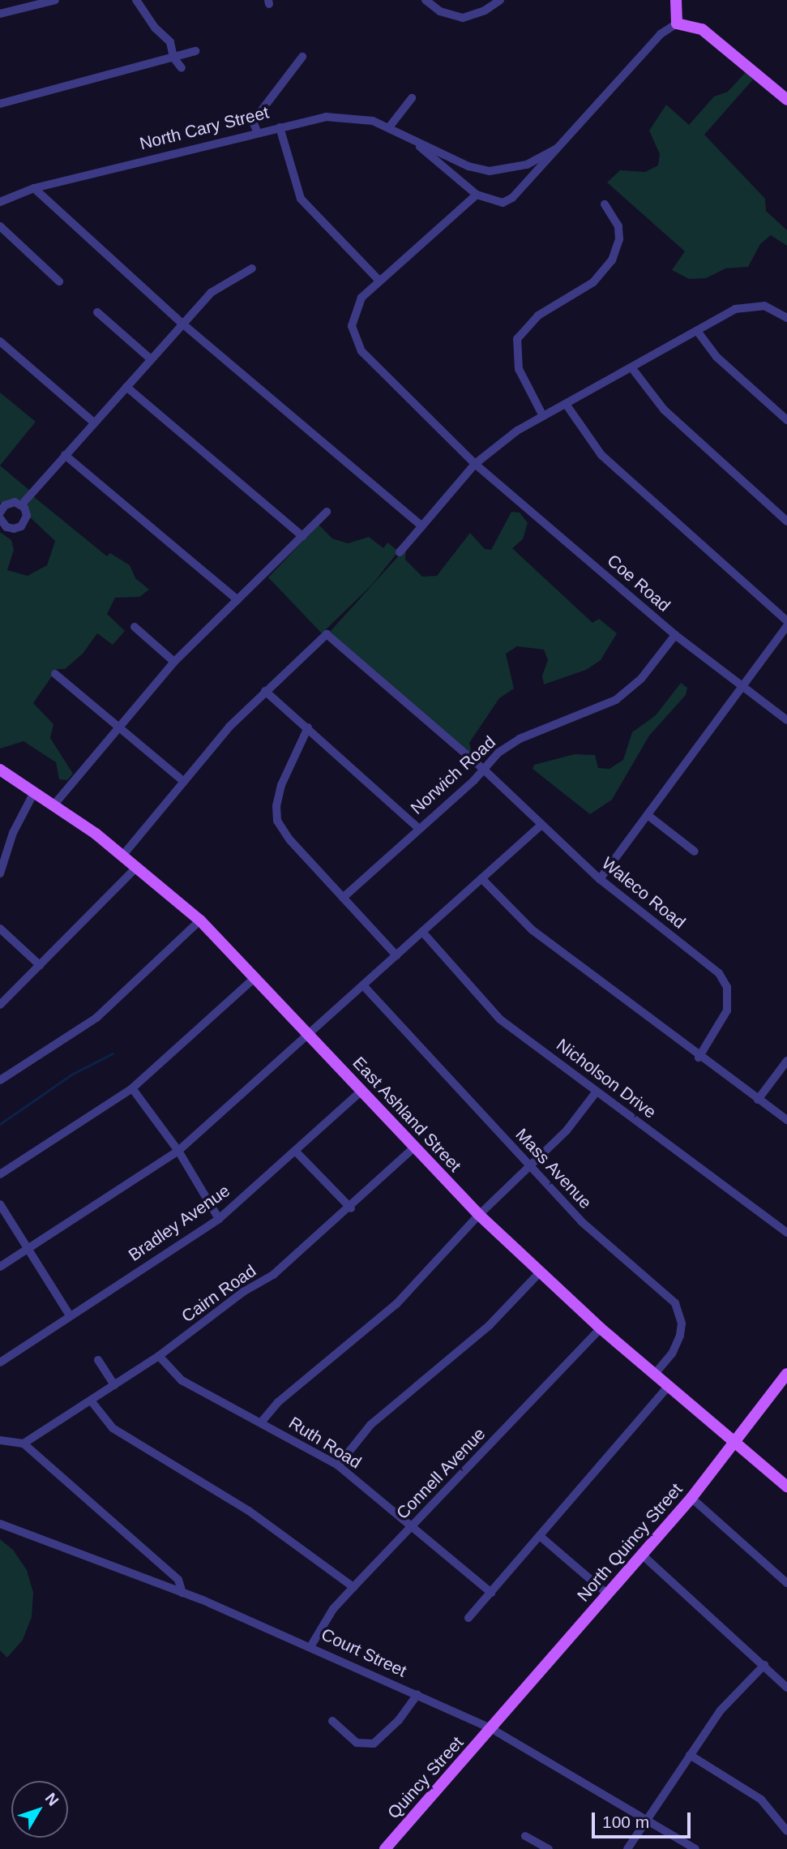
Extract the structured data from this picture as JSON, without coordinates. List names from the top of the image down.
{
  "streets": {
    "main road": ["East Ashland Street", "North Quincy Street", "Quincy Street"],
    "street": [
      "North Cary Street",
      "Coe Road",
      "Norwich Road",
      "Waleco Road",
      "Nicholson Drive",
      "Mass Avenue",
      "Bradley Avenue",
      "Cairn Road",
      "Ruth Road",
      "Connell Avenue",
      "Court Street"
    ]
  },
  "crossings": [
    ["North Cary Street", "Coe Road"],
    ["Coe Road", "Norwich Road"],
    ["Norwich Road", "Waleco Road"],
    ["East Ashland Street", "Mass Avenue"],
    ["East Ashland Street", "Bradley Avenue"],
    ["East Ashland Street", "Cairn Road"],
    ["East Ashland Street", "Connell Avenue"],
    ["East Ashland Street", "North Quincy Street"],
    ["Cairn Road", "Ruth Road"],
    ["Ruth Road", "Connell Avenue"],
    ["Connell Avenue", "Court Street"],
    ["North Quincy Street", "Court Street"],
    ["North Quincy Street", "Quincy Street"],
    ["Court Street", "Quincy Street"]
  ],
  "scale_bar": "100 m",
  "north": "top right"
}
